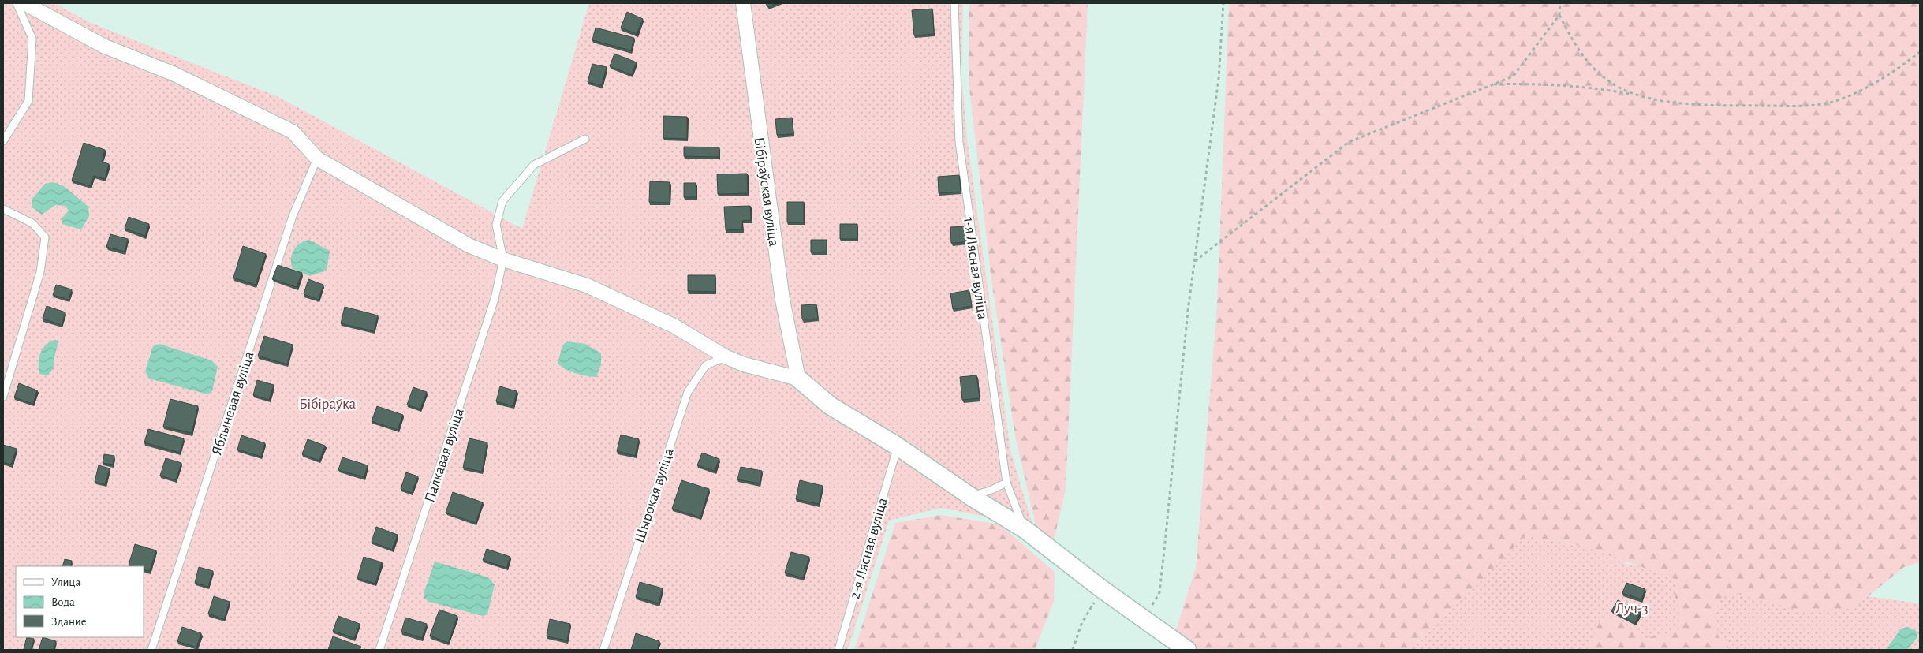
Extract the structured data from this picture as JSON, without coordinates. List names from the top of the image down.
{
  "streets": {
    "street": ["Бібіраўская вуліца"],
    "lane": [
      "1-я Лясная вуліца",
      "Яблыневая вуліца",
      "Палкавая вуліца",
      "Шырокая вуліца",
      "2-я Лясная вуліца"
    ]
  },
  "parks": ["Бібіраўка", "Луч-3"],
  "legend": ["Улица", "Вода", "Здание"]
}
